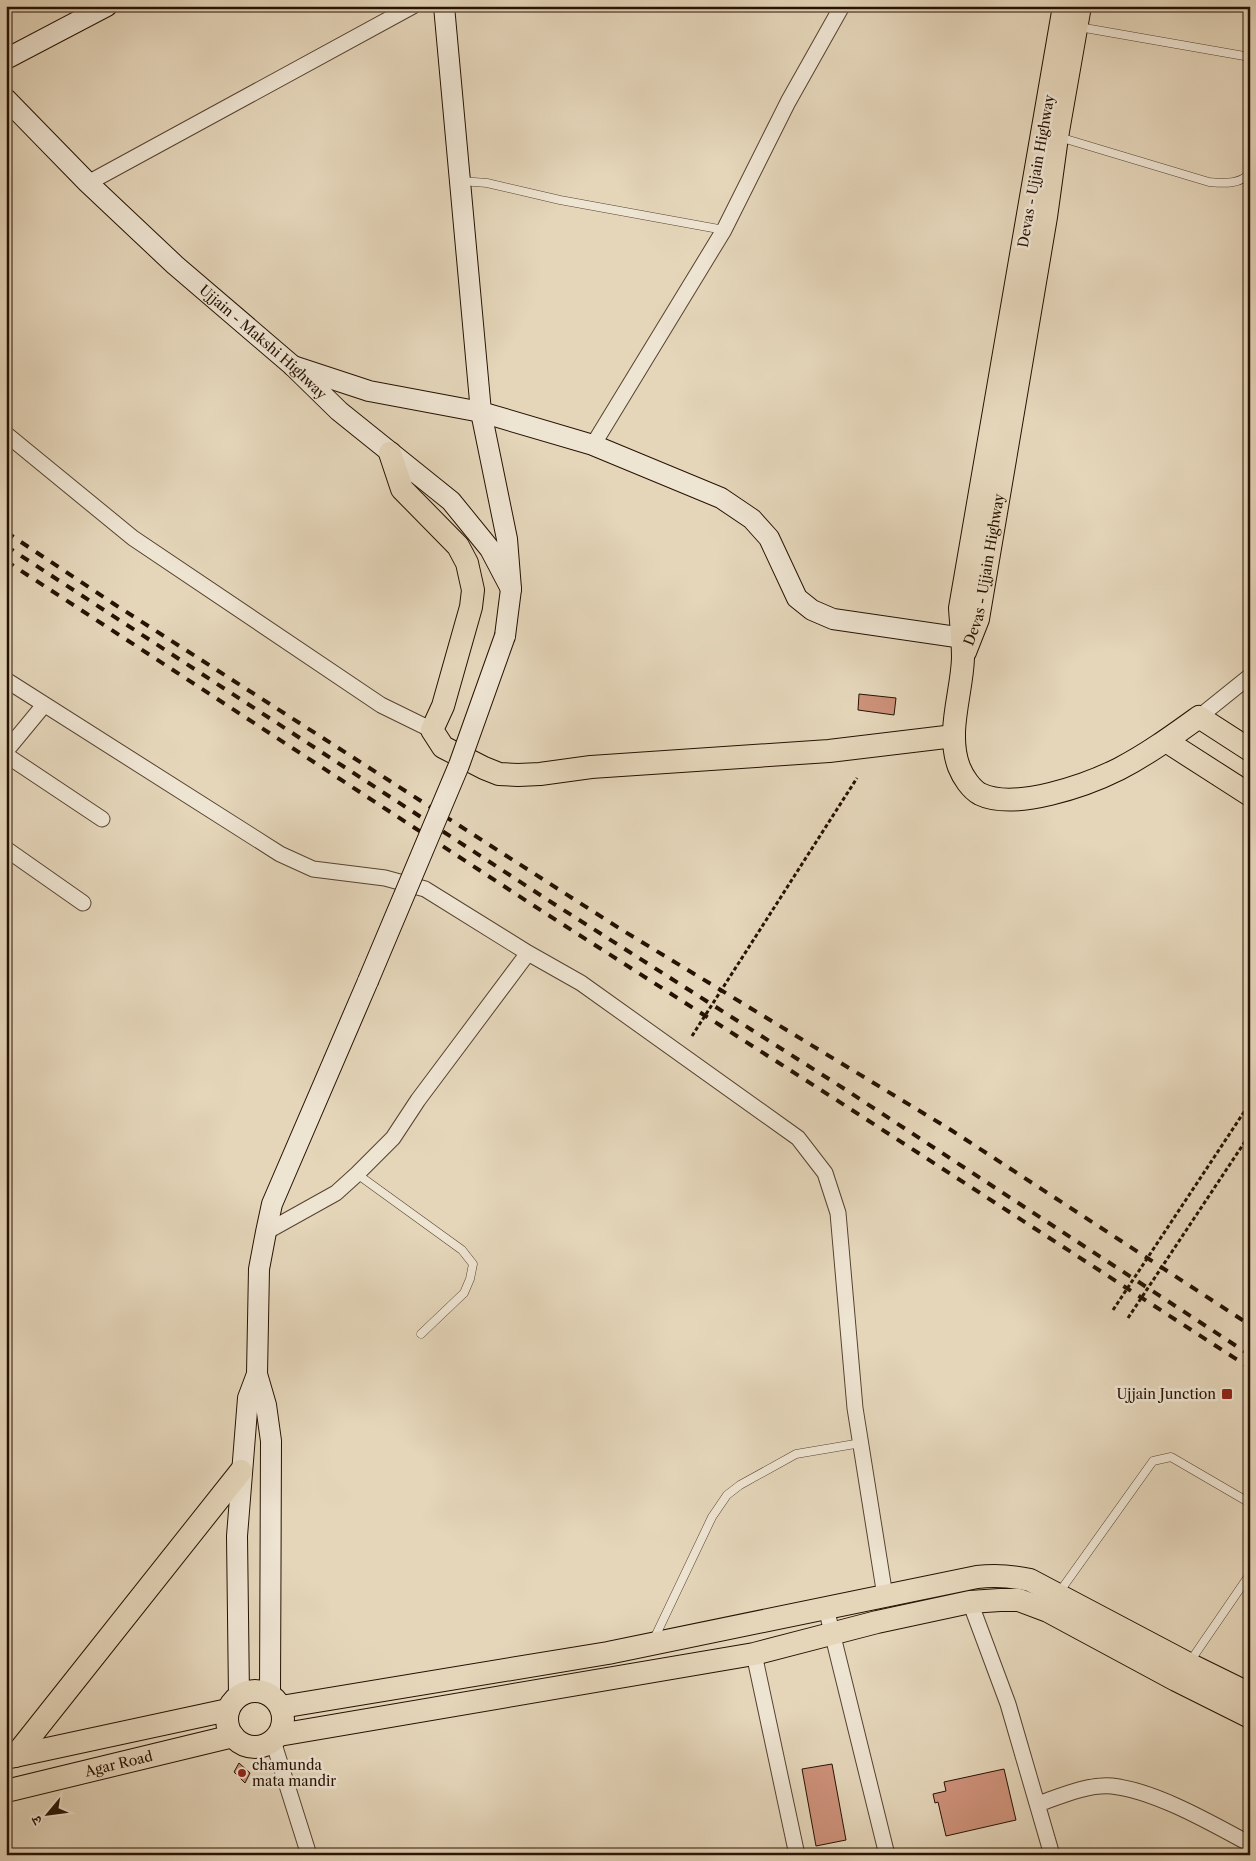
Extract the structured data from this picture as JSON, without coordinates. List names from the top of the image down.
{
  "streets": {
    "main road": ["Devas - Ujjain Highway", "Ujjain - Makshi Highway", "Agar Road"]
  },
  "places": {
    "transit": ["Ujjain Junction"],
    "other": ["chamunda mata mandir"]
  },
  "north": "bottom left"
}
